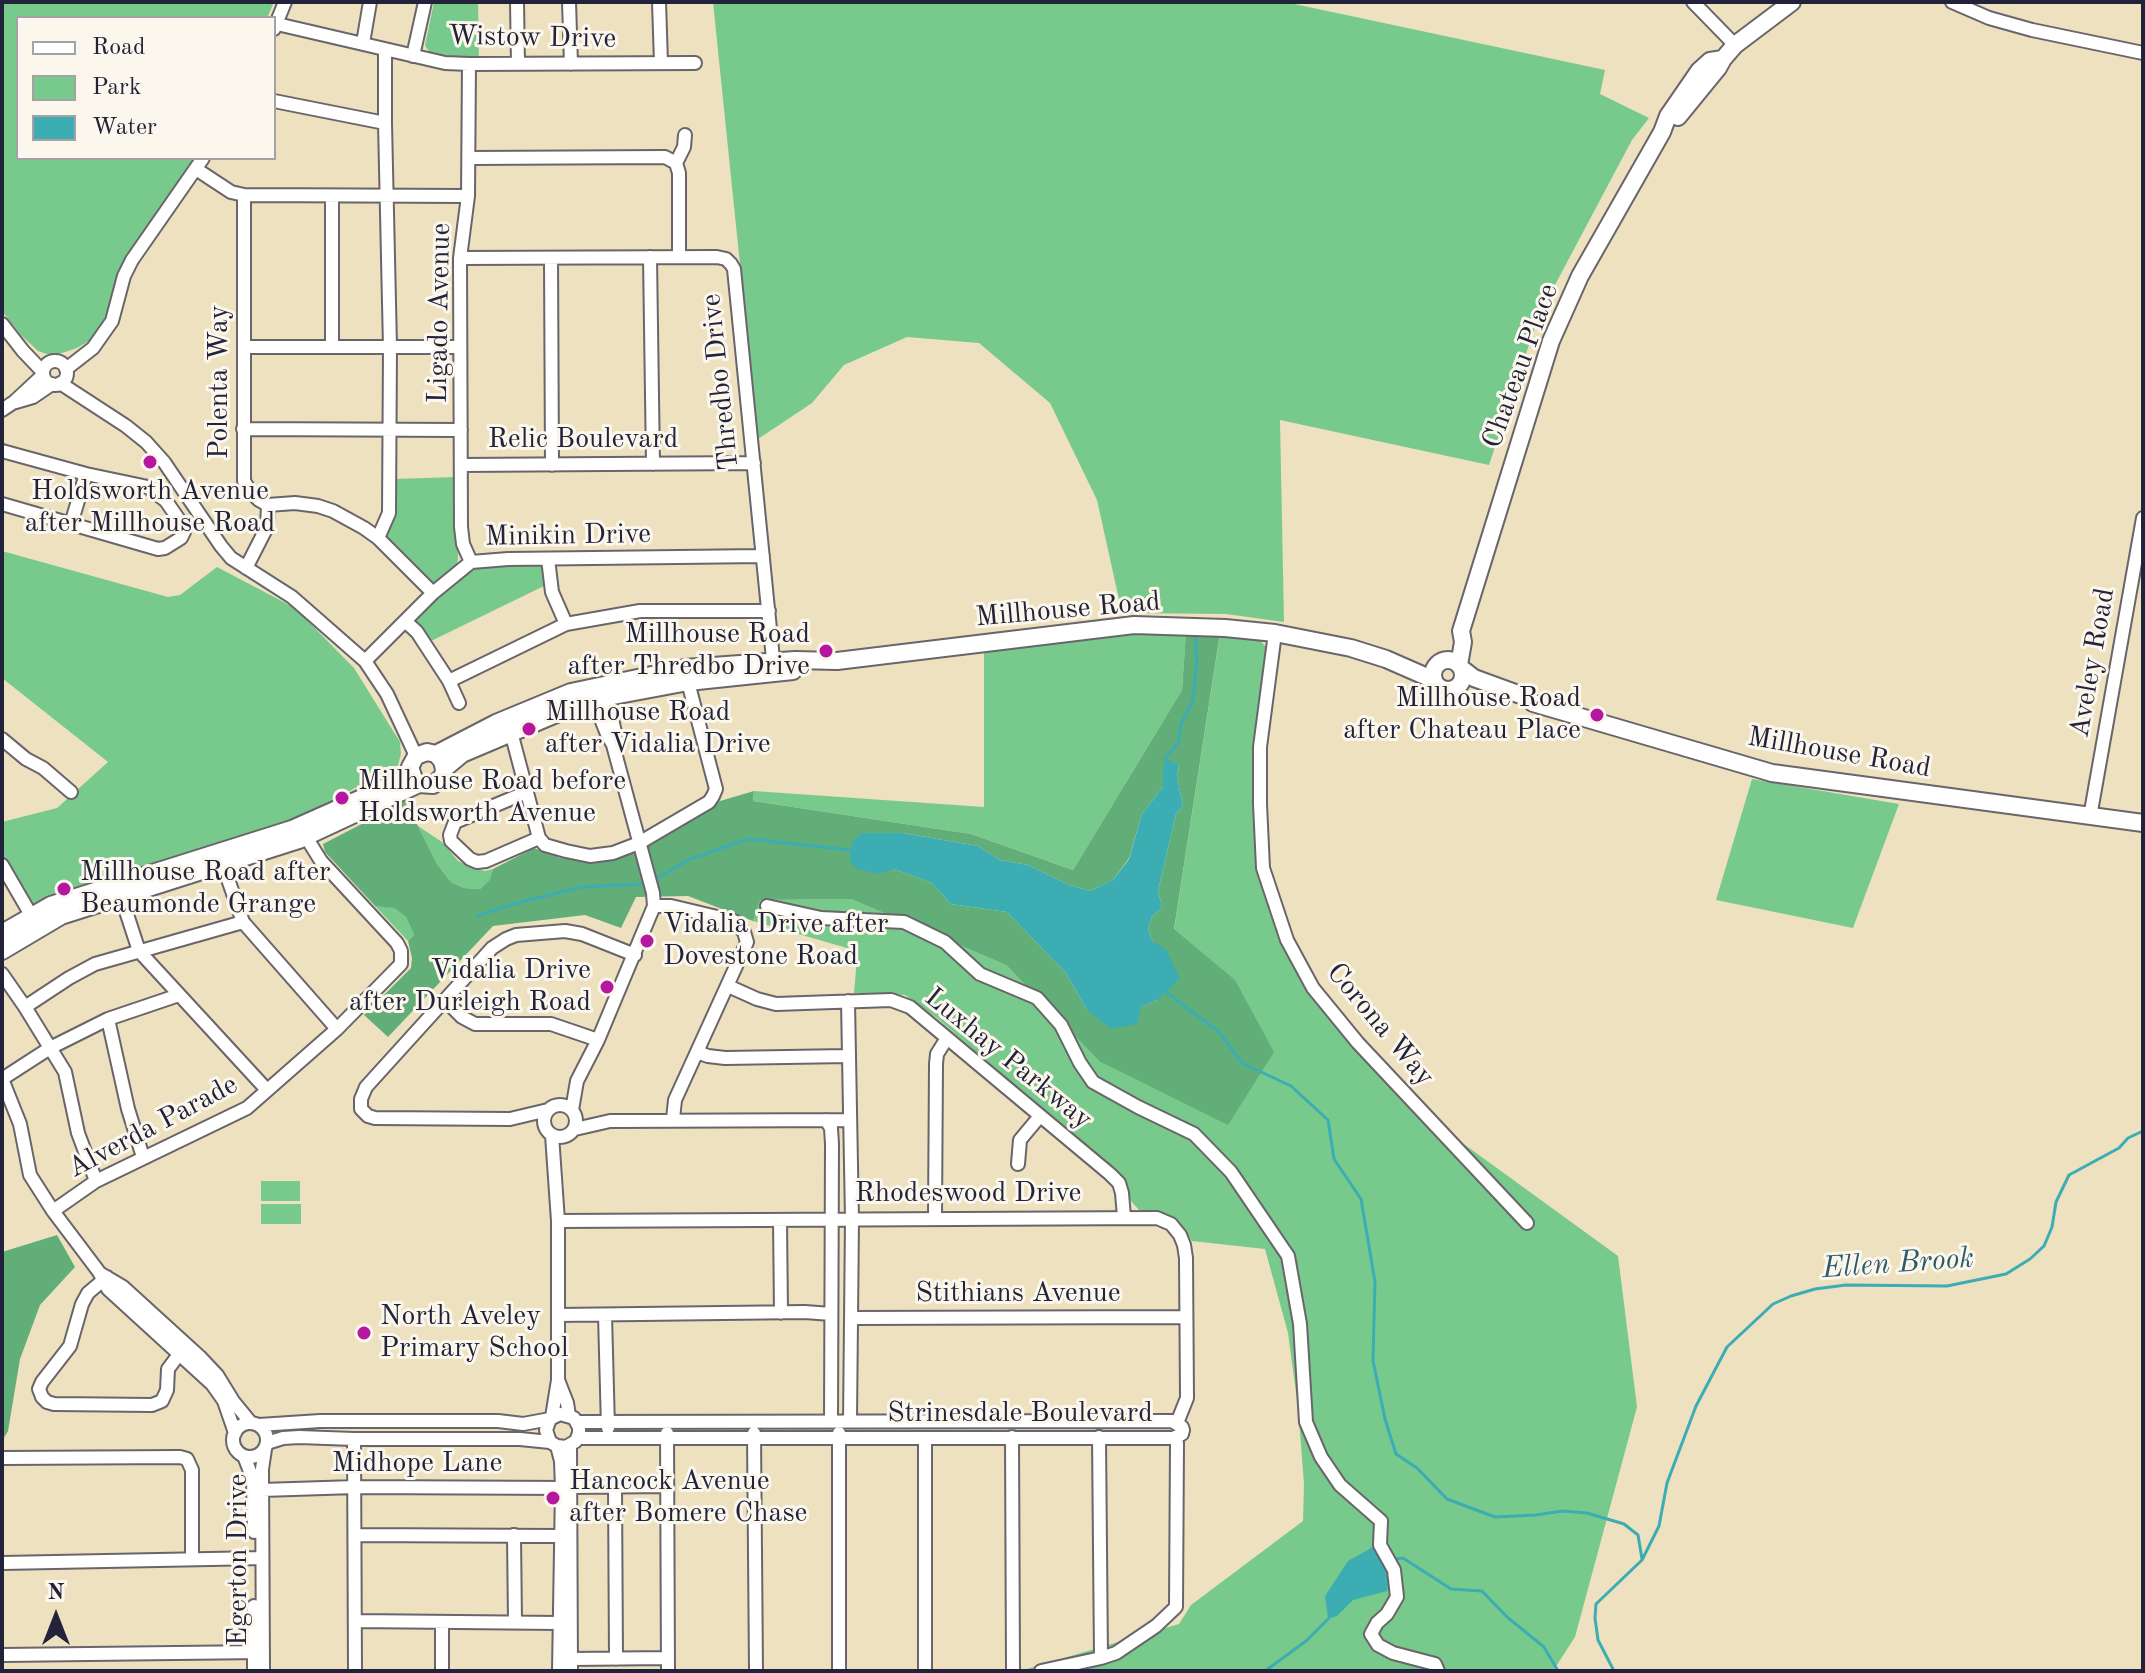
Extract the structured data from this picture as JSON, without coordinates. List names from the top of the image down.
{
  "streets": {
    "main road": ["Chateau Place", "Millhouse Road"],
    "street": [
      "Wistow Drive",
      "Ligado Avenue",
      "Polenta Way",
      "Thredbo Drive",
      "Relic Boulevard",
      "Minikin Drive",
      "Aveley Road",
      "Corona Way",
      "Luxhay Parkway",
      "Alverda Parade",
      "Rhodeswood Drive",
      "Stithians Avenue",
      "Strinesdale Boulevard",
      "Midhope Lane",
      "Egerton Drive"
    ]
  },
  "crossings": [
    ["Wistow Drive", "Ligado Avenue"],
    ["Ligado Avenue", "Thredbo Drive"],
    ["Ligado Avenue", "Relic Boulevard"],
    ["Ligado Avenue", "Minikin Drive"],
    ["Chateau Place", "Millhouse Road"],
    ["Thredbo Drive", "Relic Boulevard"],
    ["Thredbo Drive", "Minikin Drive"],
    ["Thredbo Drive", "Millhouse Road"],
    ["Millhouse Road", "Aveley Road"],
    ["Millhouse Road", "Corona Way"],
    ["Millhouse Road", "Alverda Parade"],
    ["Luxhay Parkway", "Rhodeswood Drive"],
    ["Alverda Parade", "Egerton Drive"],
    ["Rhodeswood Drive", "Stithians Avenue"],
    ["Rhodeswood Drive", "Strinesdale Boulevard"],
    ["Strinesdale Boulevard", "Egerton Drive"],
    ["Midhope Lane", "Egerton Drive"]
  ],
  "water": ["Ellen Brook"],
  "places": [
    "Holdsworth Avenue after Millhouse Road",
    "Millhouse Road after Thredbo Drive",
    "Millhouse Road after Chateau Place",
    "Millhouse Road after Vidalia Drive",
    "Millhouse Road before Holdsworth Avenue",
    "Millhouse Road after Beaumonde Grange",
    "Vidalia Drive after Dovestone Road",
    "Vidalia Drive after Durleigh Road",
    "North Aveley Primary School",
    "Hancock Avenue after Bomere Chase"
  ],
  "legend": ["Road", "Park", "Water"],
  "north": "top"
}
